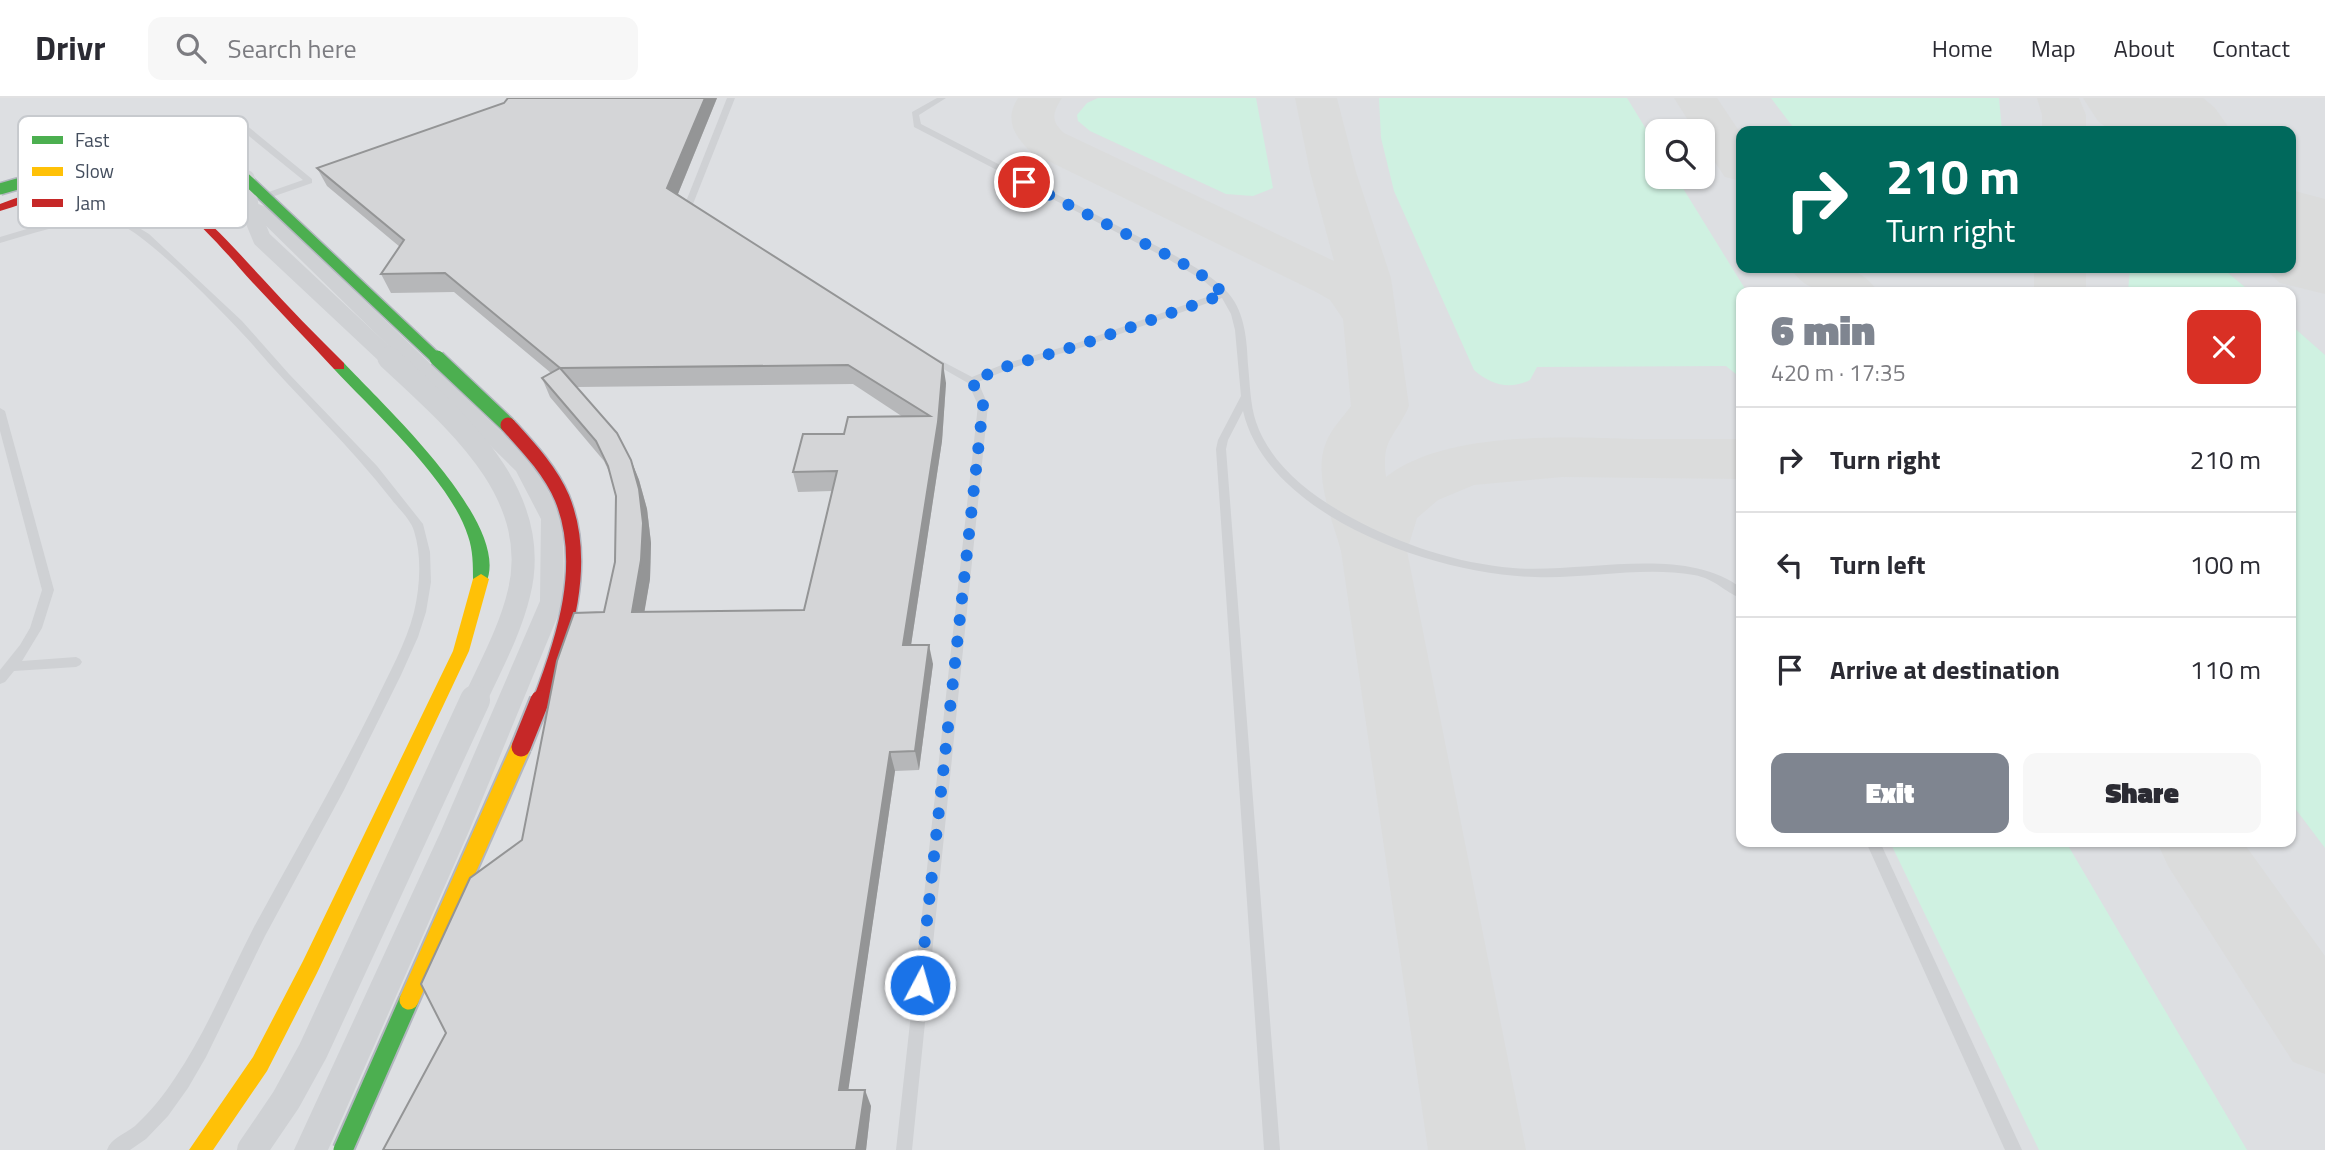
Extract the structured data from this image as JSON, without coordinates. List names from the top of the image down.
{
  "legend": ["Fast", "Slow", "Jam"],
  "page": {
    "header": "Drivr",
    "search": "Search here",
    "nav": [
      "Home",
      "Map",
      "About",
      "Contact"
    ],
    "turn": ["210 m", "Turn right"],
    "heading": ["6 min", "420 m · 17:35"],
    "list": [
      {
        "name": "Turn right",
        "value": "210 m"
      },
      {
        "name": "Turn left",
        "value": "100 m"
      },
      {
        "name": "Arrive at destination",
        "value": "110 m"
      }
    ],
    "buttons": ["Exit", "Share"]
  }
}
